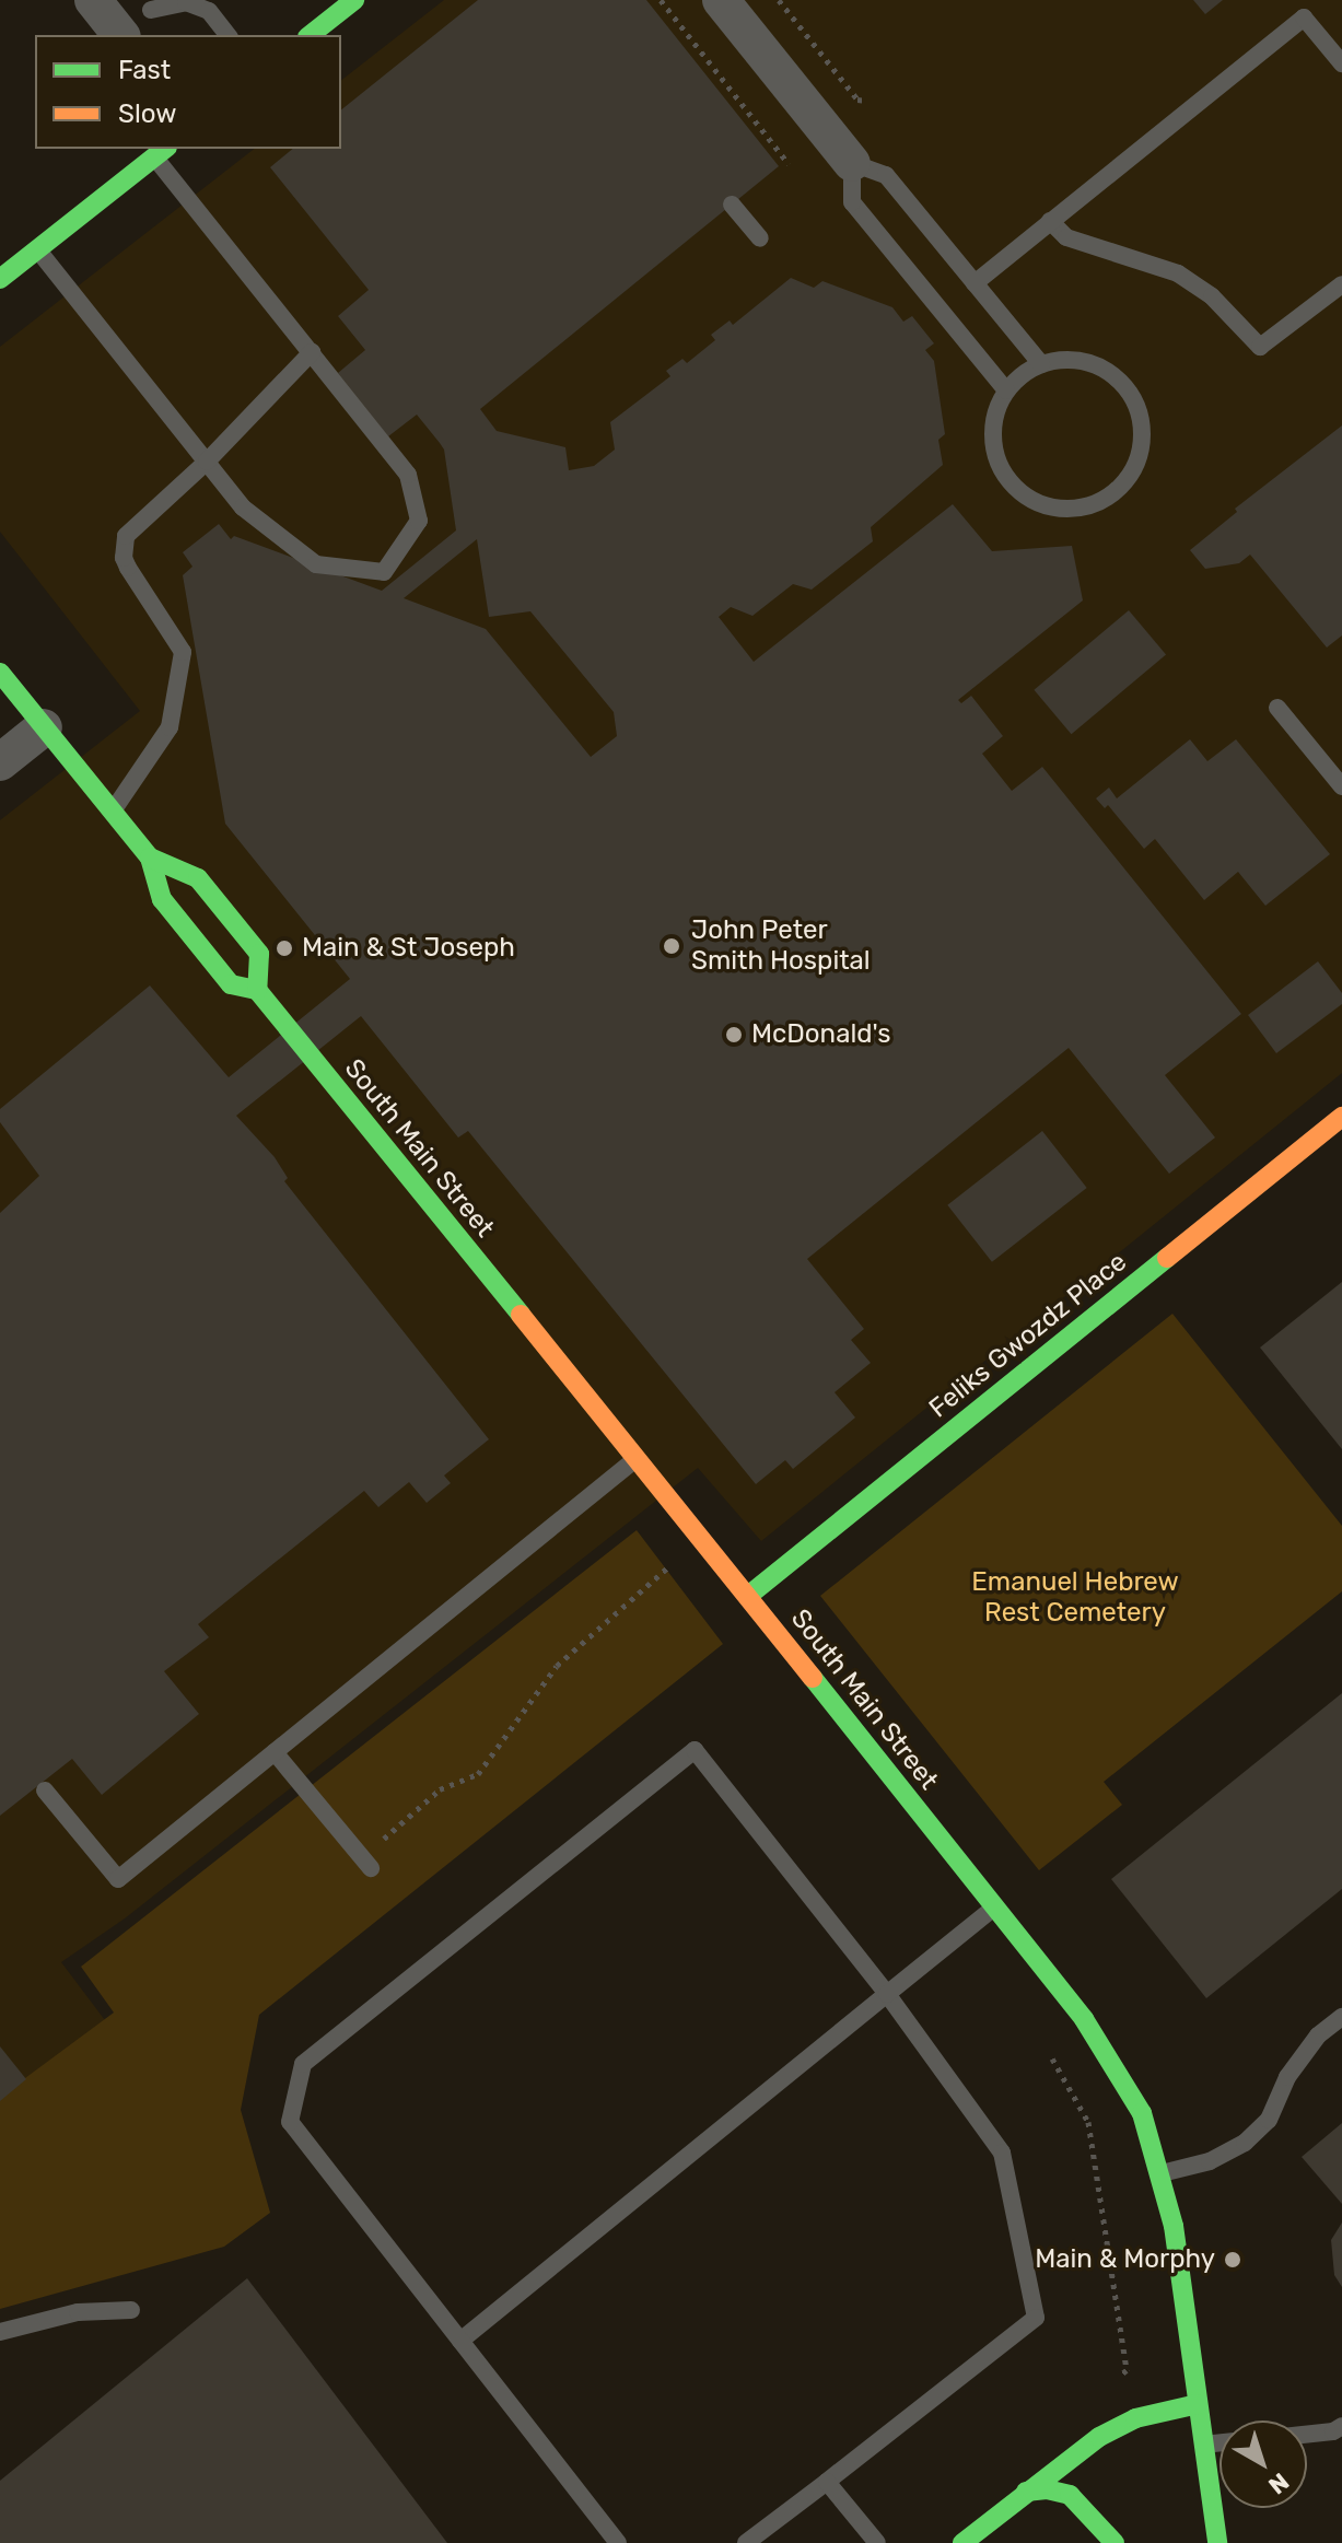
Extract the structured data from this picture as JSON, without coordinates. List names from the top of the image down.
{
  "streets": {
    "street": ["South Main Street", "Feliks Gwozdz Place"]
  },
  "crossings": [
    ["South Main Street", "Feliks Gwozdz Place"]
  ],
  "parks": ["Emanuel Hebrew Rest Cemetery"],
  "places": [
    "John Peter Smith Hospital",
    "Main & St Joseph",
    "McDonald's",
    "Main & Morphy"
  ],
  "legend": ["Fast", "Slow"],
  "north": "bottom right"
}
